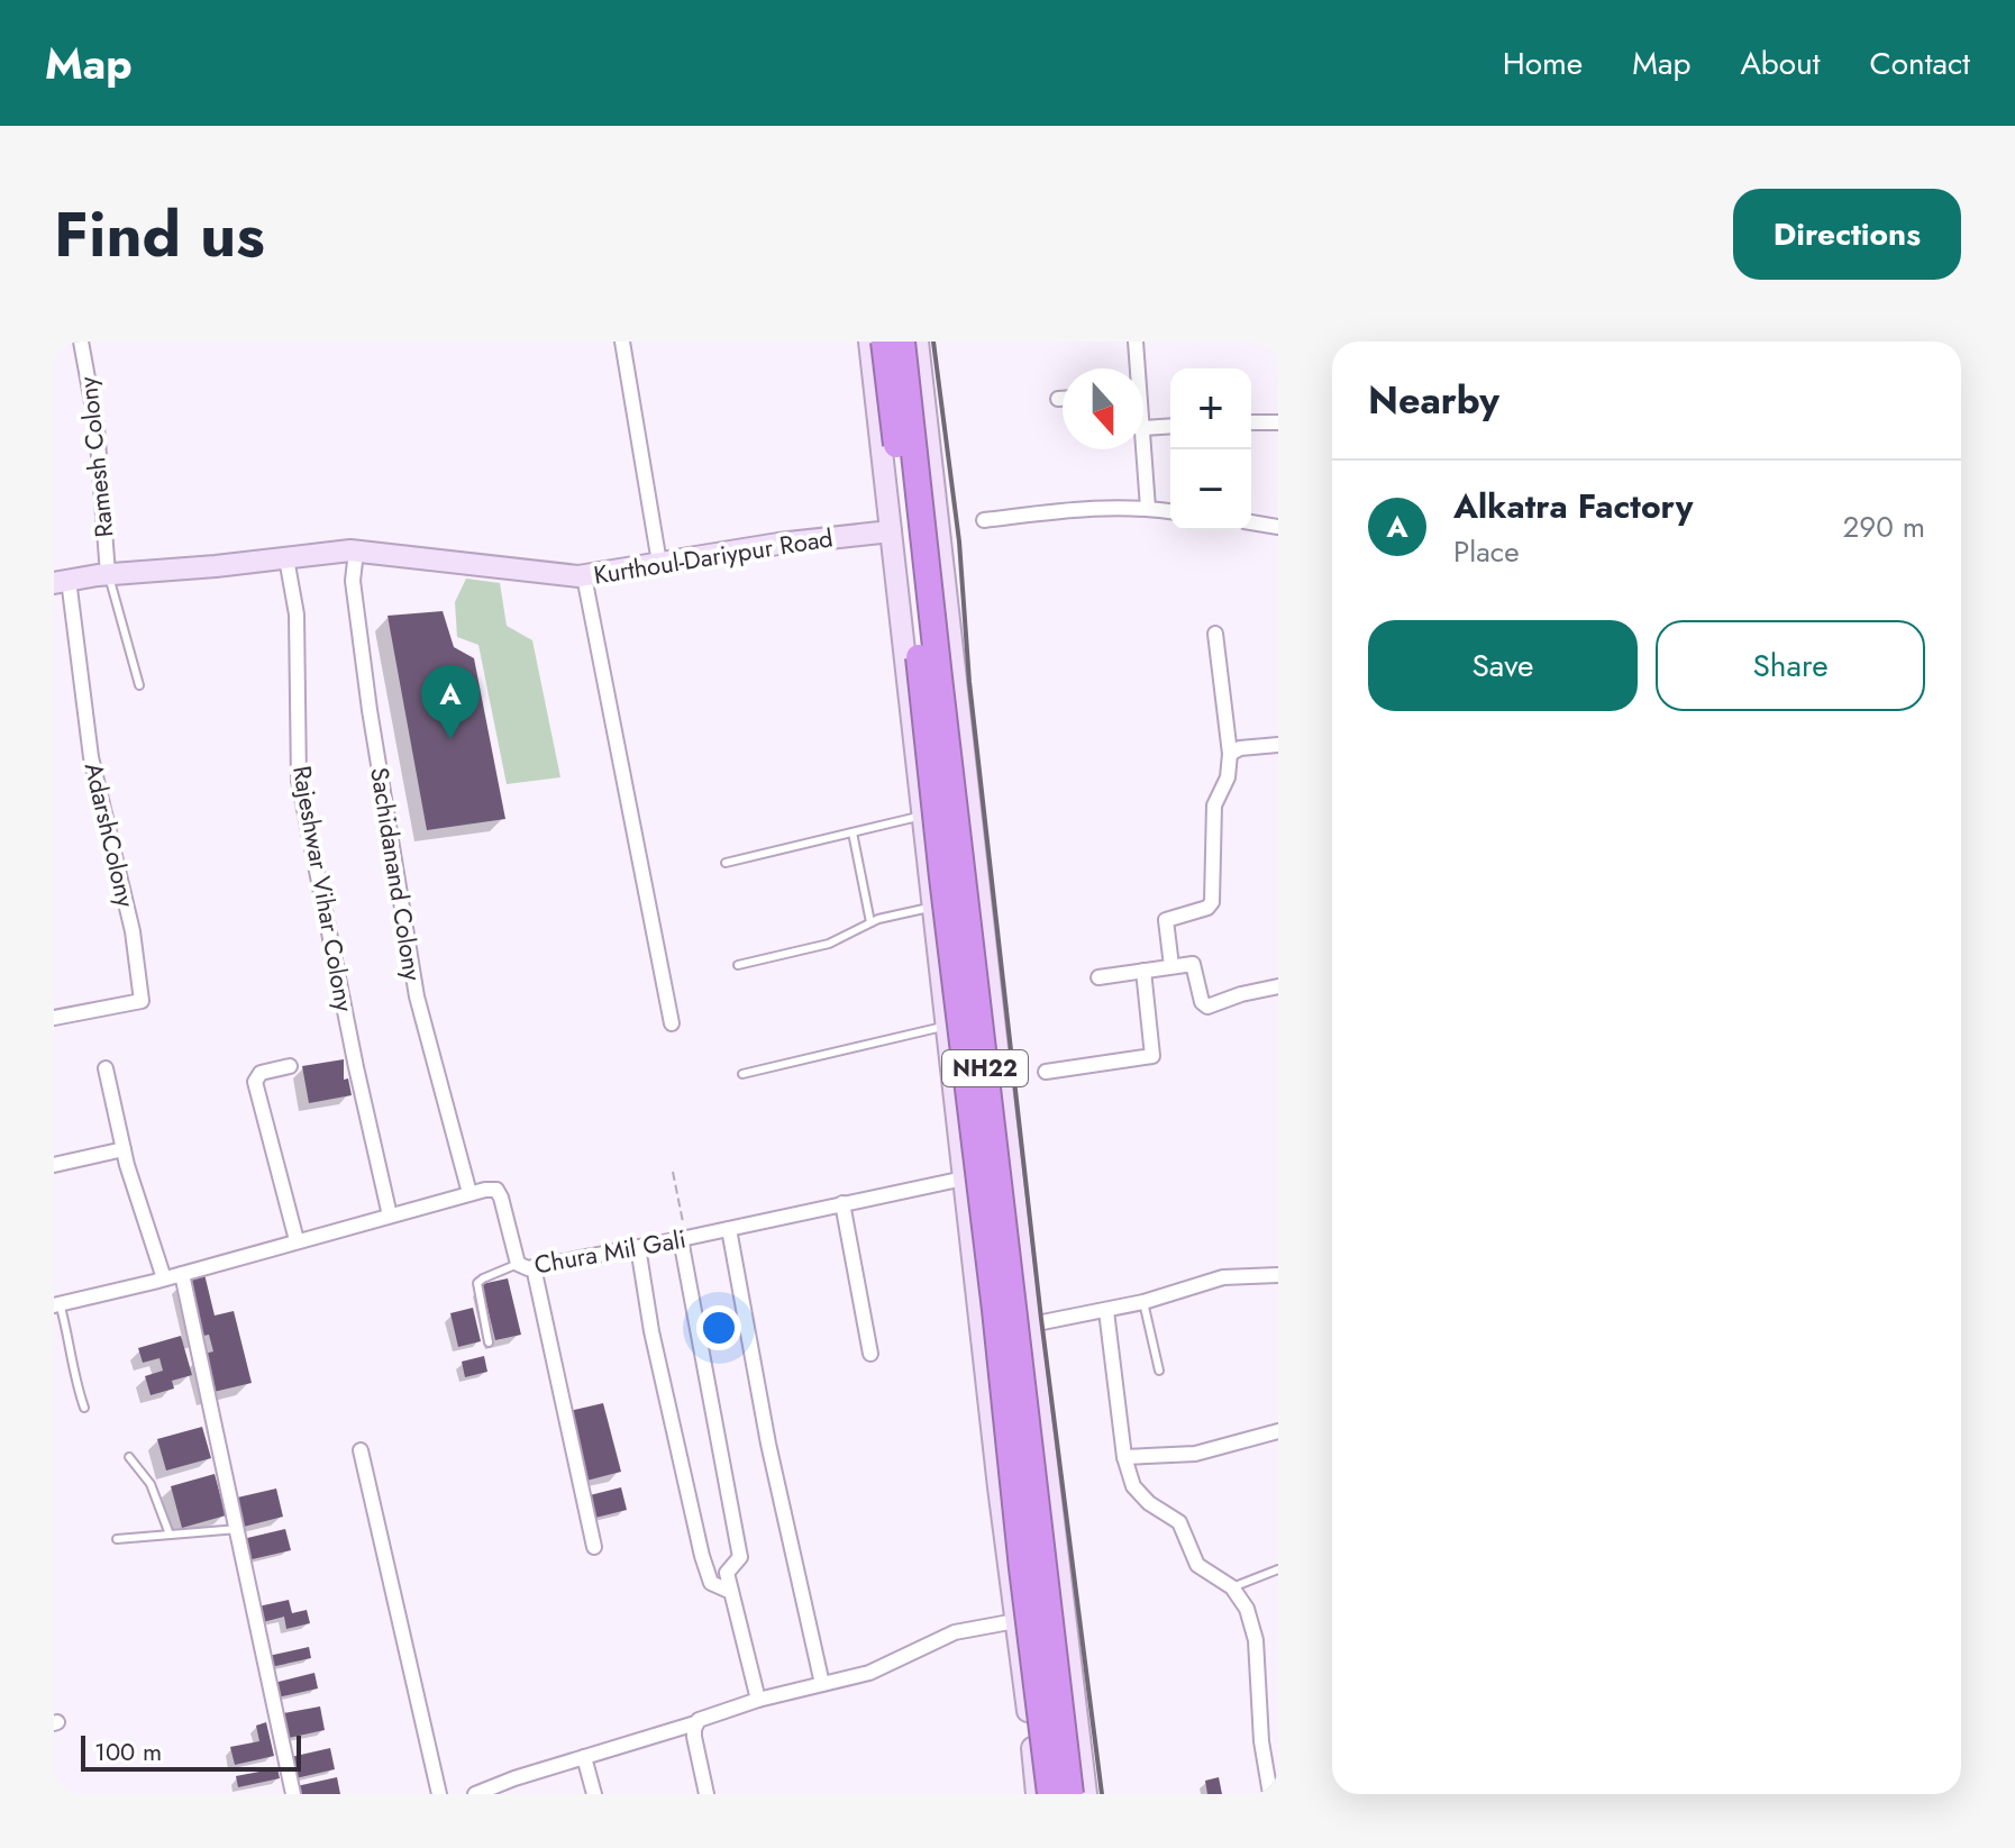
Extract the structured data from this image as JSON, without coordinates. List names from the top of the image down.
{
  "streets": {
    "highway": ["NH22"],
    "street": [
      "Ramesh Colony",
      "Kurthoul-Dariypur Road",
      "AdarshColony",
      "Sachidanand Colony",
      "Rajeshwar Vihar Colony",
      "Chura Mil Gali"
    ]
  },
  "crossings": [
    ["Ramesh Colony", "Kurthoul-Dariypur Road"],
    ["Kurthoul-Dariypur Road", "AdarshColony"],
    ["Kurthoul-Dariypur Road", "Sachidanand Colony"],
    ["Kurthoul-Dariypur Road", "Rajeshwar Vihar Colony"],
    ["Sachidanand Colony", "Chura Mil Gali"]
  ],
  "scale_bar": "100 m",
  "north": "bottom",
  "page": {
    "header": "Map",
    "nav": [
      "Home",
      "Map",
      "About",
      "Contact"
    ],
    "title": "Find us",
    "buttons": [
      "Directions",
      ["Save", "Share"]
    ],
    "heading": "Nearby",
    "map_buttons": ["+", "−"],
    "list": [
      {
        "mark": "A",
        "name": "Alkatra Factory",
        "note": "Place",
        "value": "290 m"
      }
    ],
    "pins": "A",
    "scale": "100 m"
  }
}
